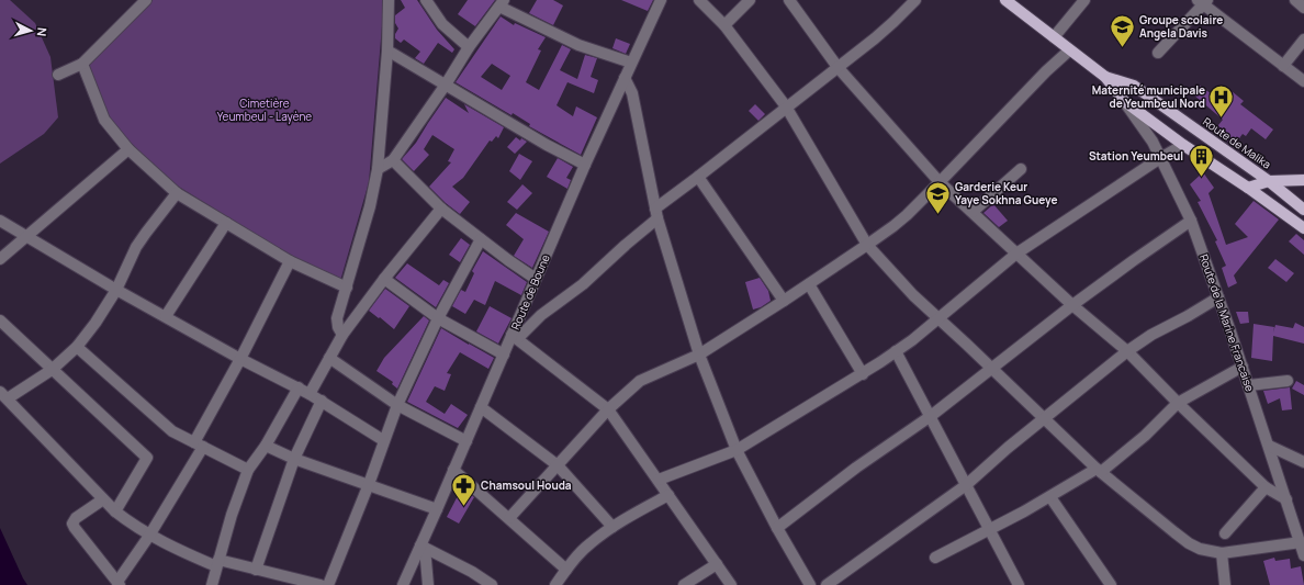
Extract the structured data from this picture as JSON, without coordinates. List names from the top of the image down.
{
  "streets": {
    "main road": ["Route de Malika"],
    "street": ["Route de Boune", "Route de la Marine Francaise"]
  },
  "crossings": [
    ["Route de Malika", "Route de la Marine Francaise"]
  ],
  "parks": ["Cimetière Yeumbeul - Layène"],
  "places": {
    "school or university": ["Groupe scolaire Angela Davis", "Garderie Keur Yaye Sokhna Gueye"],
    "hospital": ["Maternité municipale de Yeumbeul Nord"],
    "building": ["Station Yeumbeul"],
    "pharmacy": ["Chamsoul Houda"]
  },
  "north": "right"
}
